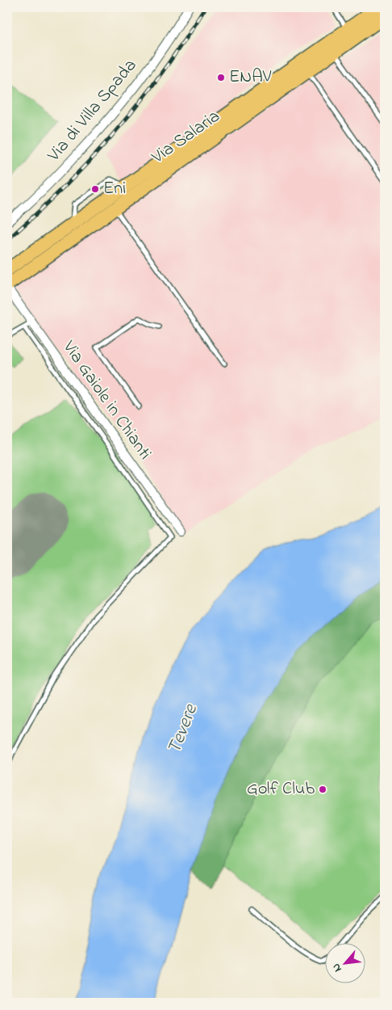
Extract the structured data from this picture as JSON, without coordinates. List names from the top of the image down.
{
  "streets": {
    "main road": ["Via Salaria"],
    "street": ["Via di Villa Spada", "Via Gaiole in Chianti"]
  },
  "crossings": [
    ["Via Salaria", "Via Gaiole in Chianti"]
  ],
  "water": ["Tevere"],
  "places": ["ENAV", "Eni", "Golf Club"],
  "north": "bottom left"
}
